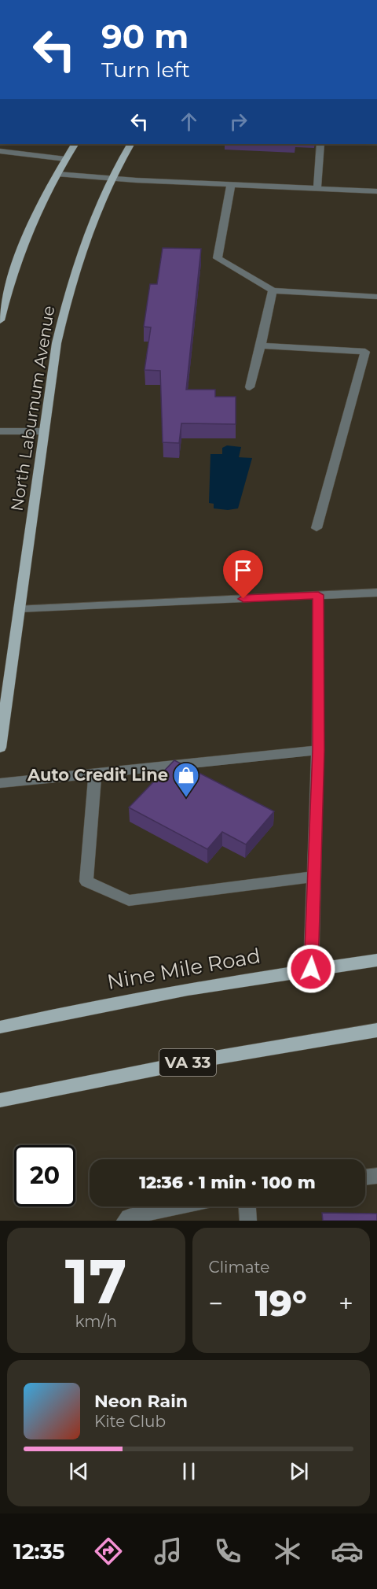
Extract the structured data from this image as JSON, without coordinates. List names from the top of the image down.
{
  "streets": {
    "main road": ["North Laburnum Avenue", "Nine Mile Road", "VA 33"]
  },
  "places": {
    "shop": ["Auto Credit Line"]
  },
  "page": {
    "turn": ["90 m", "Turn left"],
    "limit": "20",
    "trip": "12:36 · 1 min · 100 m",
    "tile": [
      ["17", "km/h"],
      "Climate"
    ],
    "heat": ["−", "19°", "+"],
    "song": ["Neon Rain", "Kite Club"],
    "tabs": "12:35"
  }
}
